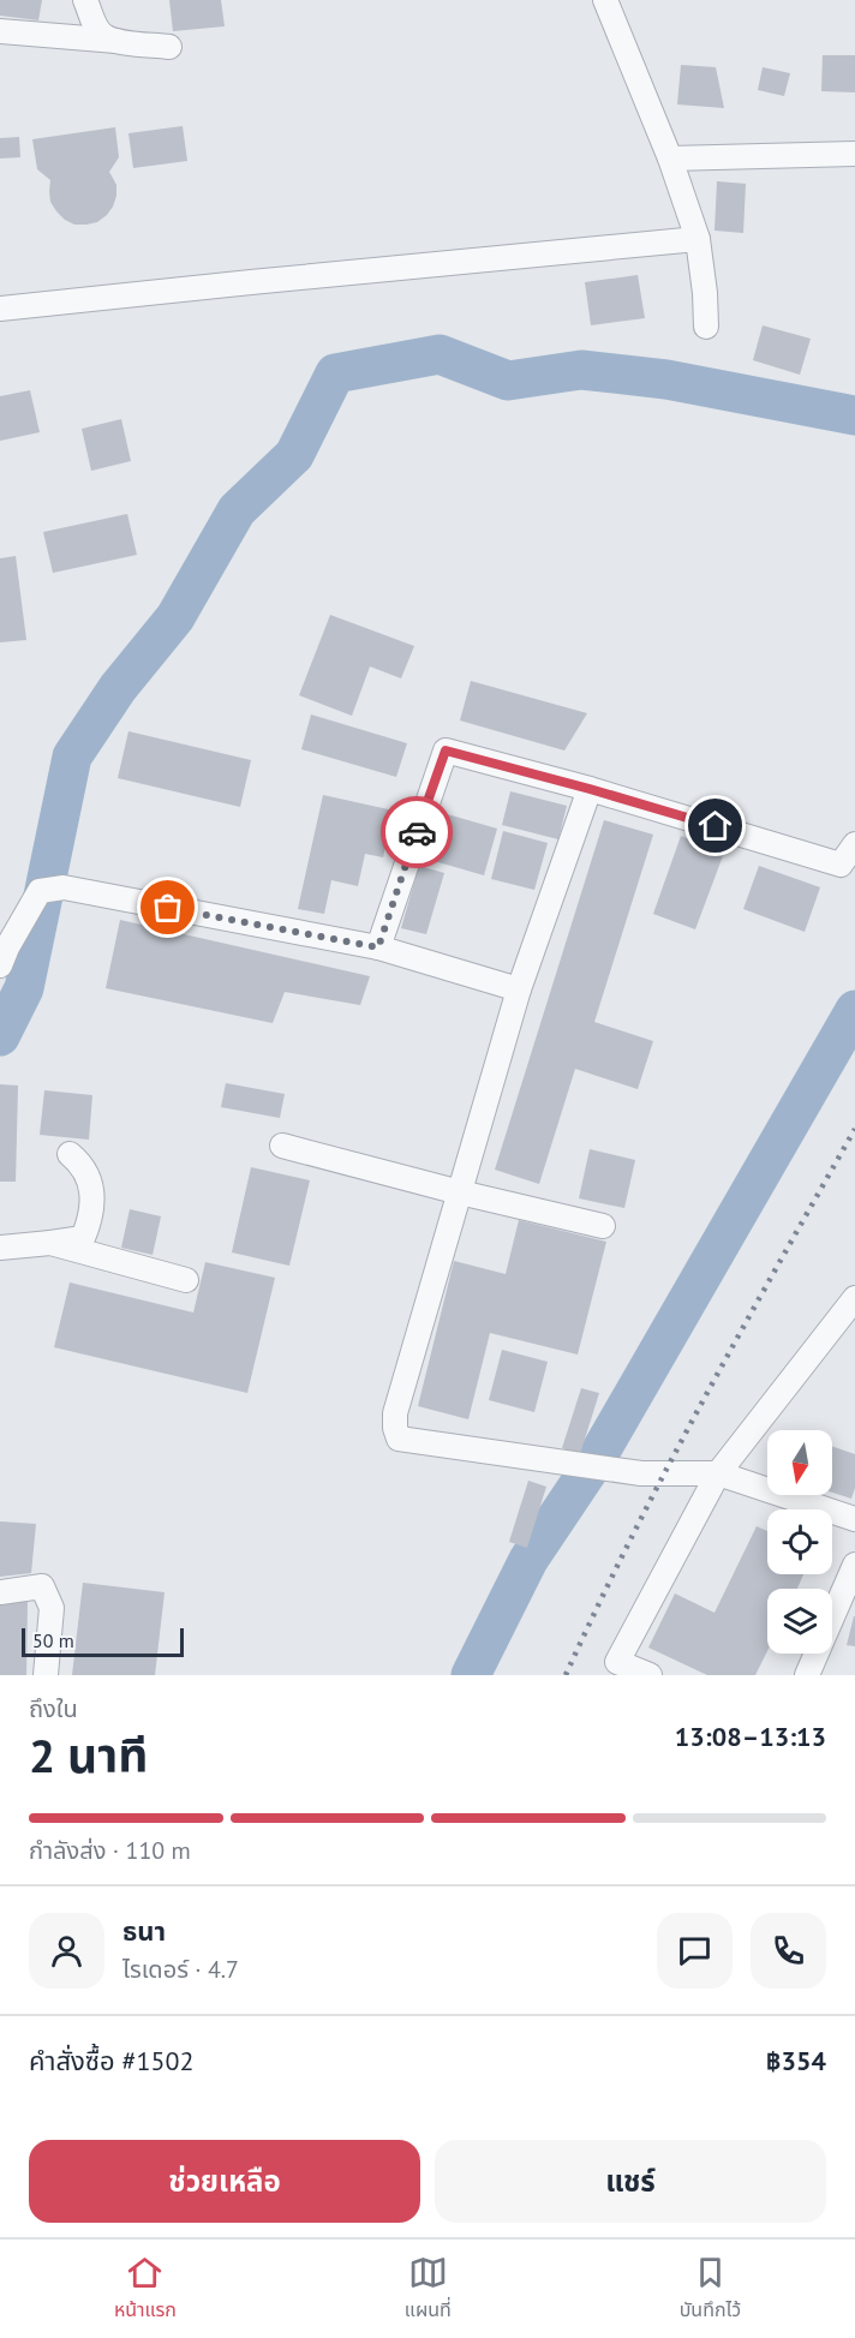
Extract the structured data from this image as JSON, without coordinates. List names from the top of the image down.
{
  "scale_bar": "50 m",
  "north": "bottom",
  "page": {
    "scale": "50 m",
    "heading": ["2 นาที", "ถึงใน", "13:08–13:13"],
    "panel": [
      "ธนา",
      "ไรเดอร์ · 4.7",
      "คำสั่งซื้อ #1502",
      "฿354"
    ],
    "bar": "กำลังส่ง · 110 m",
    "buttons": ["ช่วยเหลือ", "แชร์"],
    "tabs": ["หน้าแรก", "แผนที่", "บันทึกไว้"]
  }
}
